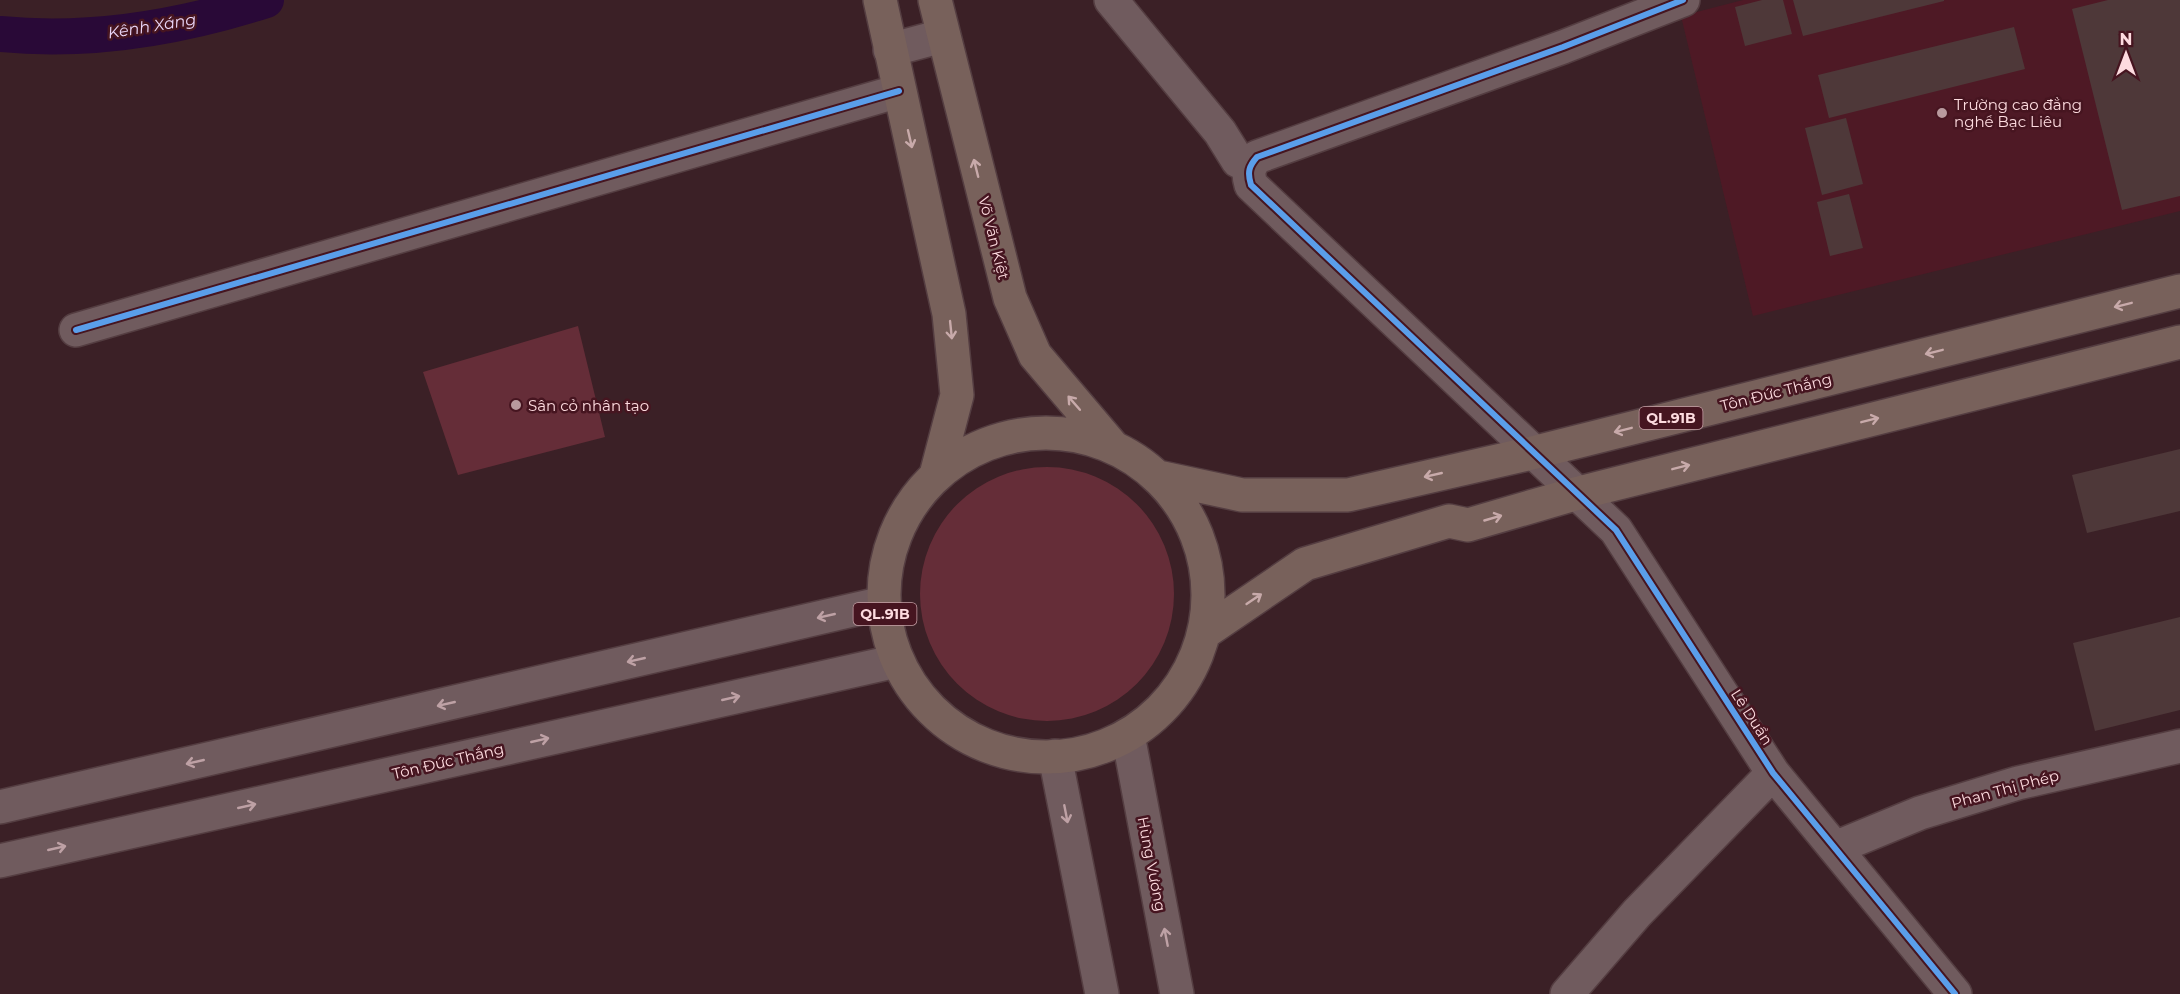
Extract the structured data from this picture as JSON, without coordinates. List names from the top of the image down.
{
  "streets": {
    "highway": ["Võ Văn Kiệt", "Tôn Đức Thắng", "QL.91B"],
    "street": ["Lê Duẩn", "Phan Thị Phép", "Hùng Vương"]
  },
  "crossings": [
    ["Võ Văn Kiệt", "Tôn Đức Thắng"],
    ["Tôn Đức Thắng", "QL.91B"],
    ["Tôn Đức Thắng", "Lê Duẩn"],
    ["Tôn Đức Thắng", "Hùng Vương"],
    ["Lê Duẩn", "Phan Thị Phép"]
  ],
  "water": ["Kênh Xáng"],
  "places": ["Trường cao đẳng nghề Bạc Liêu", "Sân cỏ nhân tạo"],
  "north": "top"
}
